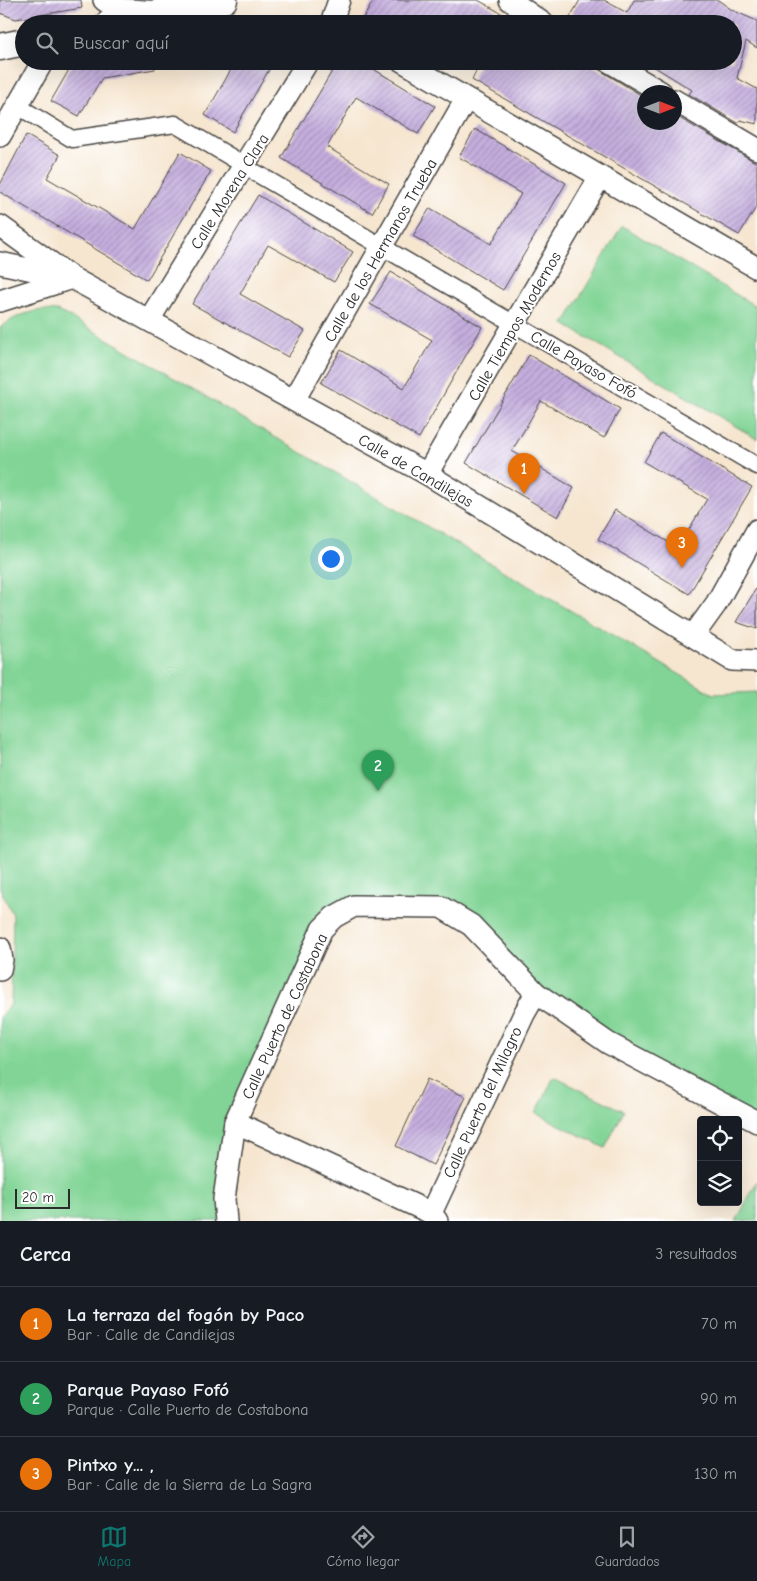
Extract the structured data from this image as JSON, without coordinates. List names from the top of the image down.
{
  "streets": {
    "street": [
      "Calle Morena Clara",
      "Calle de los Hermanos Trueba",
      "Calle Tiempos Modernos",
      "Calle Payaso Fofó",
      "Calle de Candilejas",
      "Calle Puerto de Costabona",
      "Calle Puerto del Milagro"
    ]
  },
  "crossings": [
    ["Calle Morena Clara", "Calle de Candilejas"],
    ["Calle de los Hermanos Trueba", "Calle Payaso Fofó"],
    ["Calle de los Hermanos Trueba", "Calle de Candilejas"],
    ["Calle Tiempos Modernos", "Calle Payaso Fofó"],
    ["Calle Tiempos Modernos", "Calle de Candilejas"],
    ["Calle Puerto de Costabona", "Calle Puerto del Milagro"]
  ],
  "scale_bar": "20 m",
  "north": "right",
  "page": {
    "search": "Buscar aquí",
    "pins": ["1", "3", "2"],
    "scale": "20 m",
    "heading": ["Cerca", "3 resultados"],
    "list": [
      {
        "mark": "1",
        "name": "La terraza del fogón by Paco",
        "note": "Bar · Calle de Candilejas",
        "value": "70 m"
      },
      {
        "mark": "2",
        "name": "Parque Payaso Fofó",
        "note": "Parque · Calle Puerto de Costabona",
        "value": "90 m"
      },
      {
        "mark": "3",
        "name": "Pintxo y... ,",
        "note": "Bar · Calle de la Sierra de La Sagra",
        "value": "130 m"
      }
    ],
    "nav": ["Mapa", "Cómo llegar", "Guardados"]
  }
}
